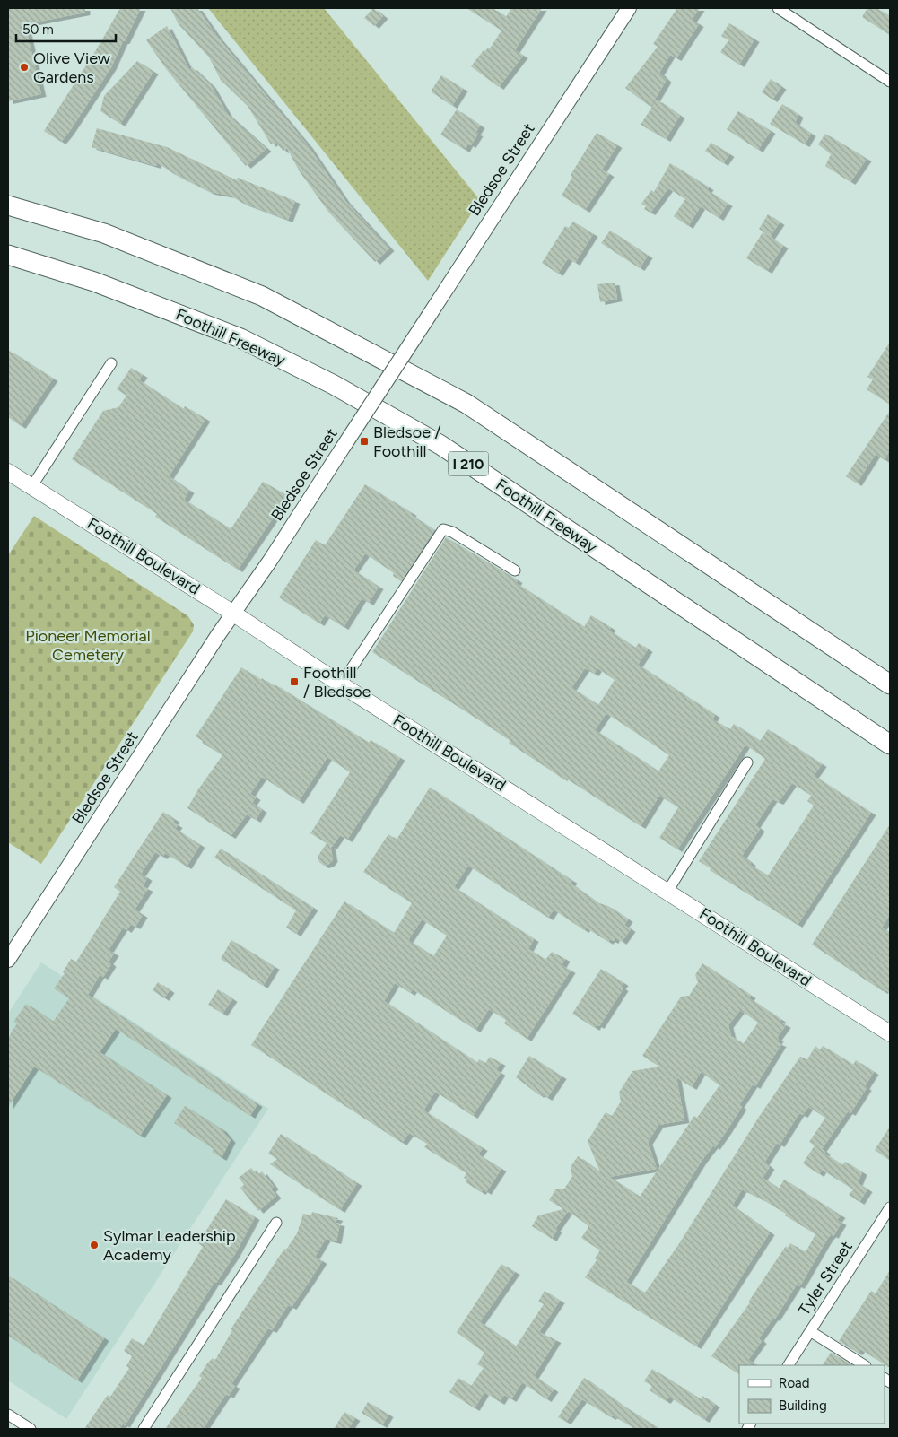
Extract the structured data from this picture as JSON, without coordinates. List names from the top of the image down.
{
  "streets": {
    "highway": ["Foothill Freeway", "I 210"],
    "main road": ["Foothill Boulevard"],
    "street": ["Bledsoe Street", "Tyler Street"]
  },
  "crossings": [
    ["Bledsoe Street", "Foothill Boulevard"]
  ],
  "parks": ["Pioneer Memorial Cemetery"],
  "places": {
    "other": ["Olive View Gardens", "Sylmar Leadership Academy"],
    "transit": ["Bledsoe / Foothill", "Foothill / Bledsoe"]
  },
  "legend": ["Road", "Building"],
  "scale_bar": "50 m"
}
